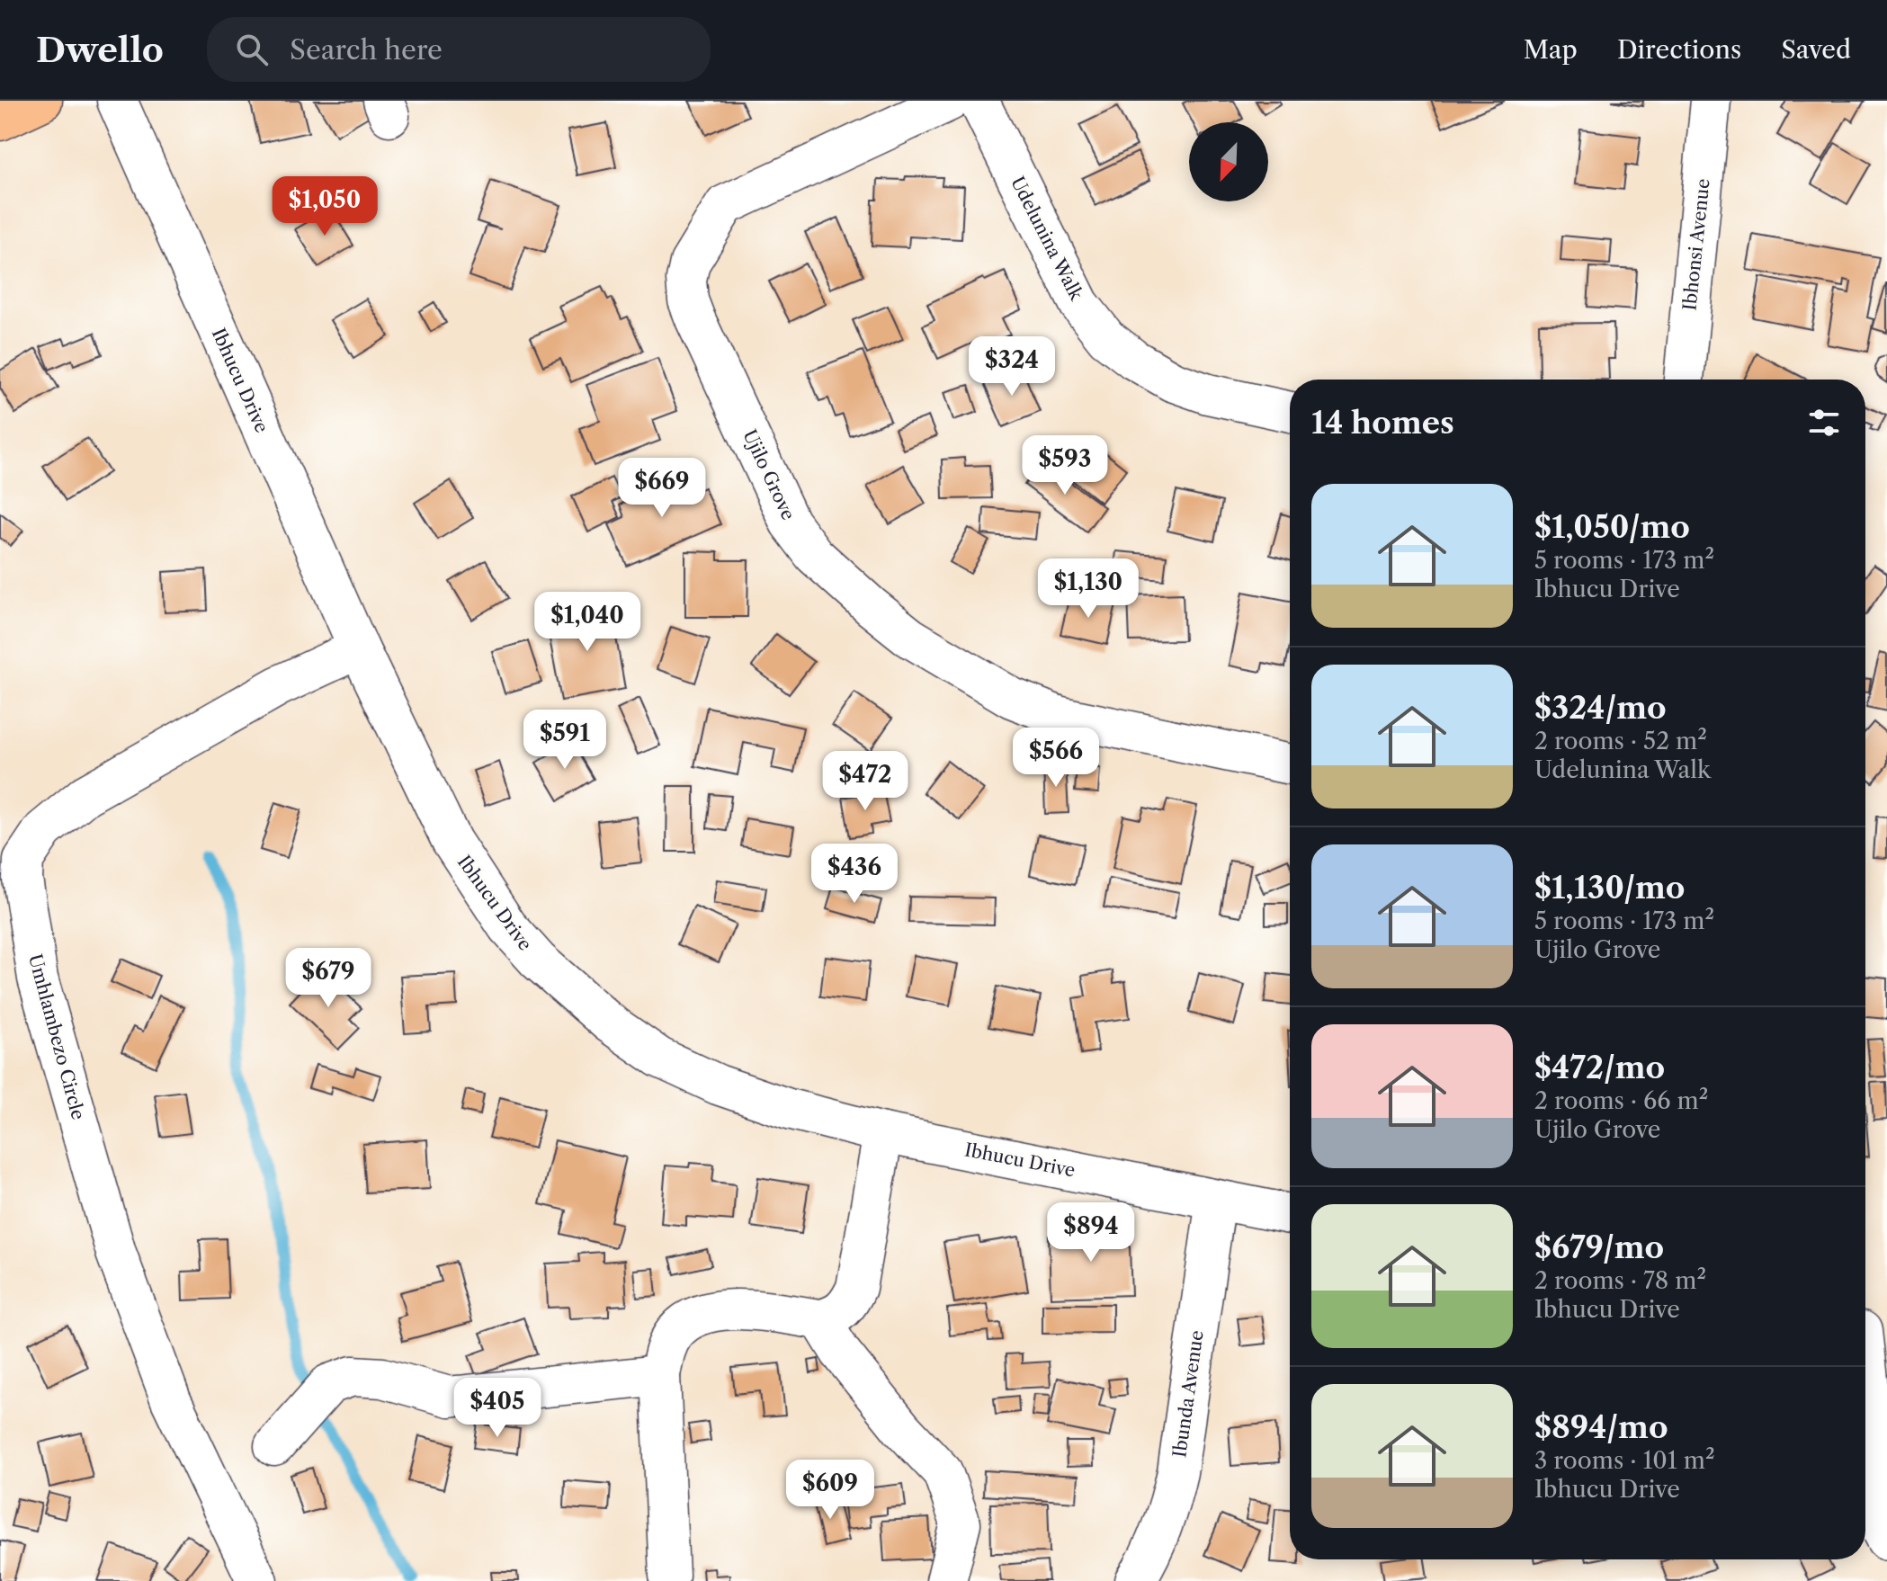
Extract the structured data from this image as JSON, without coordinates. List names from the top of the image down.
{
  "streets": {
    "street": [
      "Udelunina Walk",
      "Ibhonsi Avenue",
      "Ibhucu Drive",
      "Ujilo Grove",
      "Umhlambezo Circle",
      "Ibunda Avenue"
    ]
  },
  "crossings": [
    ["Ibhucu Drive", "Umhlambezo Circle"],
    ["Ibhucu Drive", "Ibunda Avenue"]
  ],
  "north": "bottom left",
  "page": {
    "header": "Dwello",
    "search": "Search here",
    "nav": ["Map", "Directions", "Saved"],
    "price": [
      "$1,050",
      "$324",
      "$593",
      "$669",
      "$1,130",
      "$1,040",
      "$591",
      "$566",
      "$472",
      "$436",
      "$679",
      "$894",
      "$405",
      "$609"
    ],
    "heading": "14 homes",
    "list": [
      {
        "name": "$1,050/mo",
        "note": "5 rooms · 173 m² · Ibhucu Drive"
      },
      {
        "name": "$324/mo",
        "note": "2 rooms · 52 m² · Udelunina Walk"
      },
      {
        "name": "$1,130/mo",
        "note": "5 rooms · 173 m² · Ujilo Grove"
      },
      {
        "name": "$472/mo",
        "note": "2 rooms · 66 m² · Ujilo Grove"
      },
      {
        "name": "$679/mo",
        "note": "2 rooms · 78 m² · Ibhucu Drive"
      },
      {
        "name": "$894/mo",
        "note": "3 rooms · 101 m² · Ibhucu Drive"
      }
    ]
  }
}
